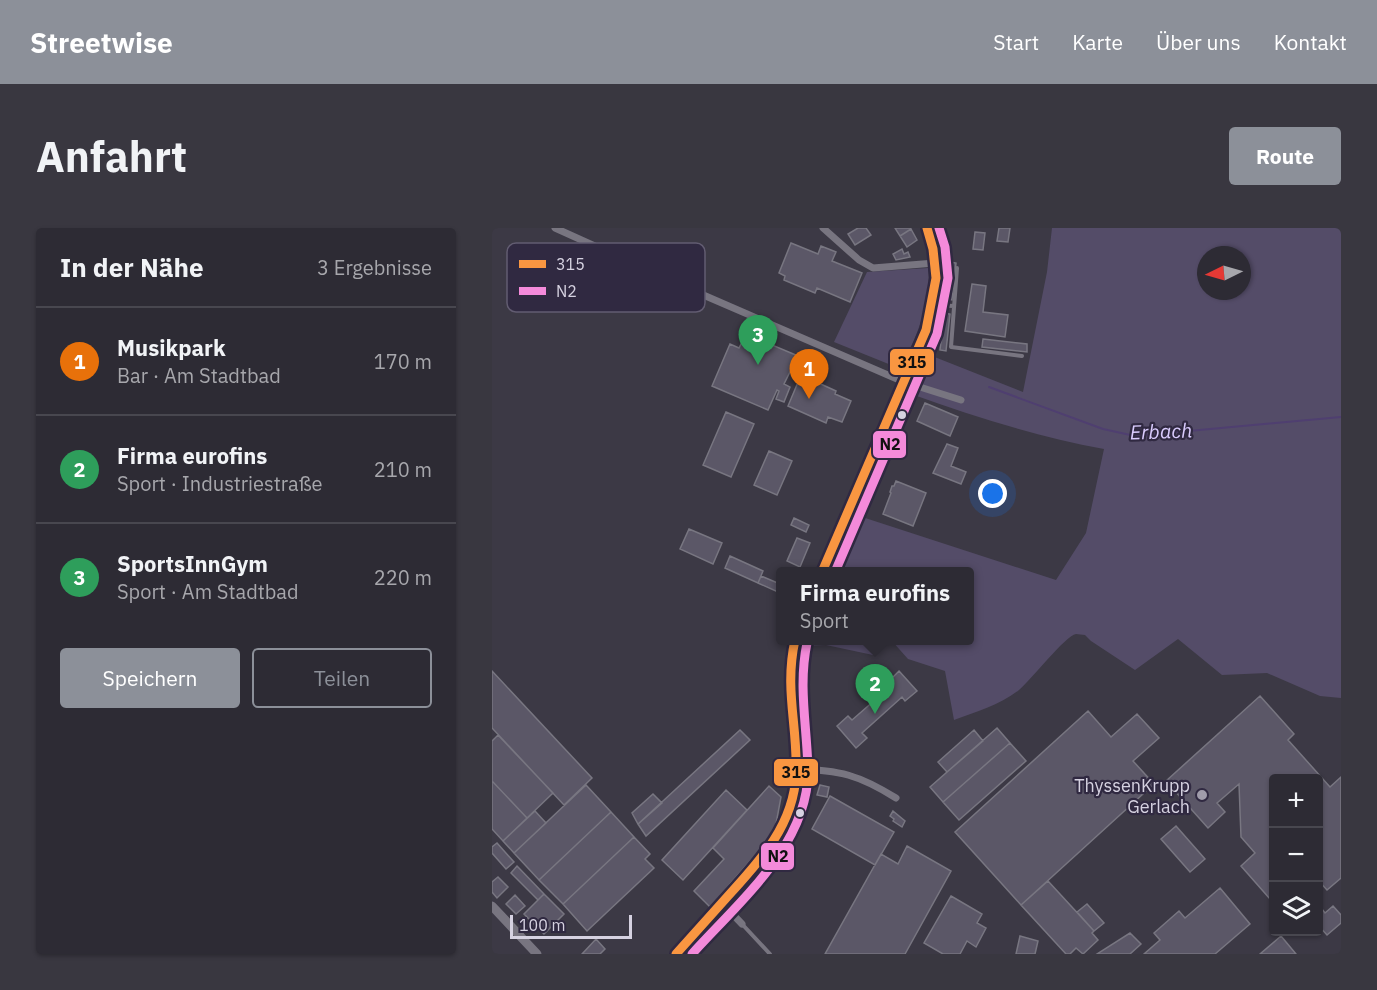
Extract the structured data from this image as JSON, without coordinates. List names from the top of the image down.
{
  "water": ["Erbach"],
  "places": ["ThyssenKrupp Gerlach"],
  "lines": ["transit line 315", "transit line N2"],
  "legend": ["315", "N2"],
  "scale_bar": "100 m",
  "north": "left",
  "page": {
    "header": "Streetwise",
    "nav": [
      "Start",
      "Karte",
      "Über uns",
      "Kontakt"
    ],
    "buttons": [
      "Route",
      ["Speichern", "Teilen"]
    ],
    "title": "Anfahrt",
    "heading": ["In der Nähe", "3 Ergebnisse"],
    "list": [
      {
        "mark": "1",
        "name": "Musikpark",
        "note": "Bar · Am Stadtbad",
        "value": "170 m"
      },
      {
        "mark": "2",
        "name": "Firma eurofins",
        "note": "Sport · Industriestraße",
        "value": "210 m"
      },
      {
        "mark": "3",
        "name": "SportsInnGym",
        "note": "Sport · Am Stadtbad",
        "value": "220 m"
      }
    ],
    "pins": ["3", "1", "2"],
    "popup": ["Firma eurofins", "Sport"],
    "map_buttons": ["+", "−"],
    "scale": "100 m"
  }
}
